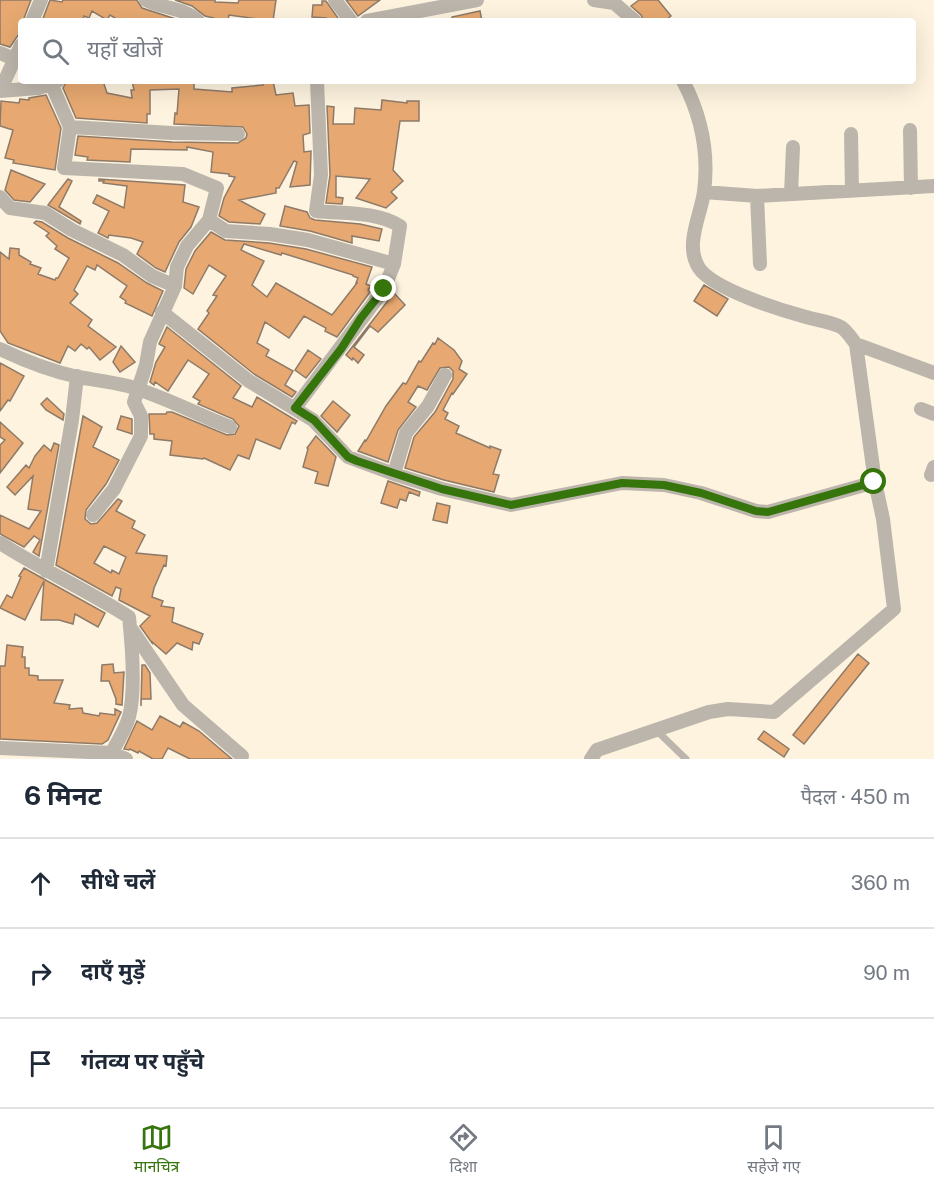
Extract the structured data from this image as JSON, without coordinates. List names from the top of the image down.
{
  "page": {
    "search": "यहाँ खोजें",
    "heading": ["6 मिनट", "पैदल · 450 m"],
    "list": [
      ["सीधे चलें", "360 m"],
      ["दाएँ मुड़ें", "90 m"],
      "गंतव्य पर पहुँचे"
    ],
    "nav": ["मानचित्र", "दिशा", "सहेजे गए"]
  }
}
